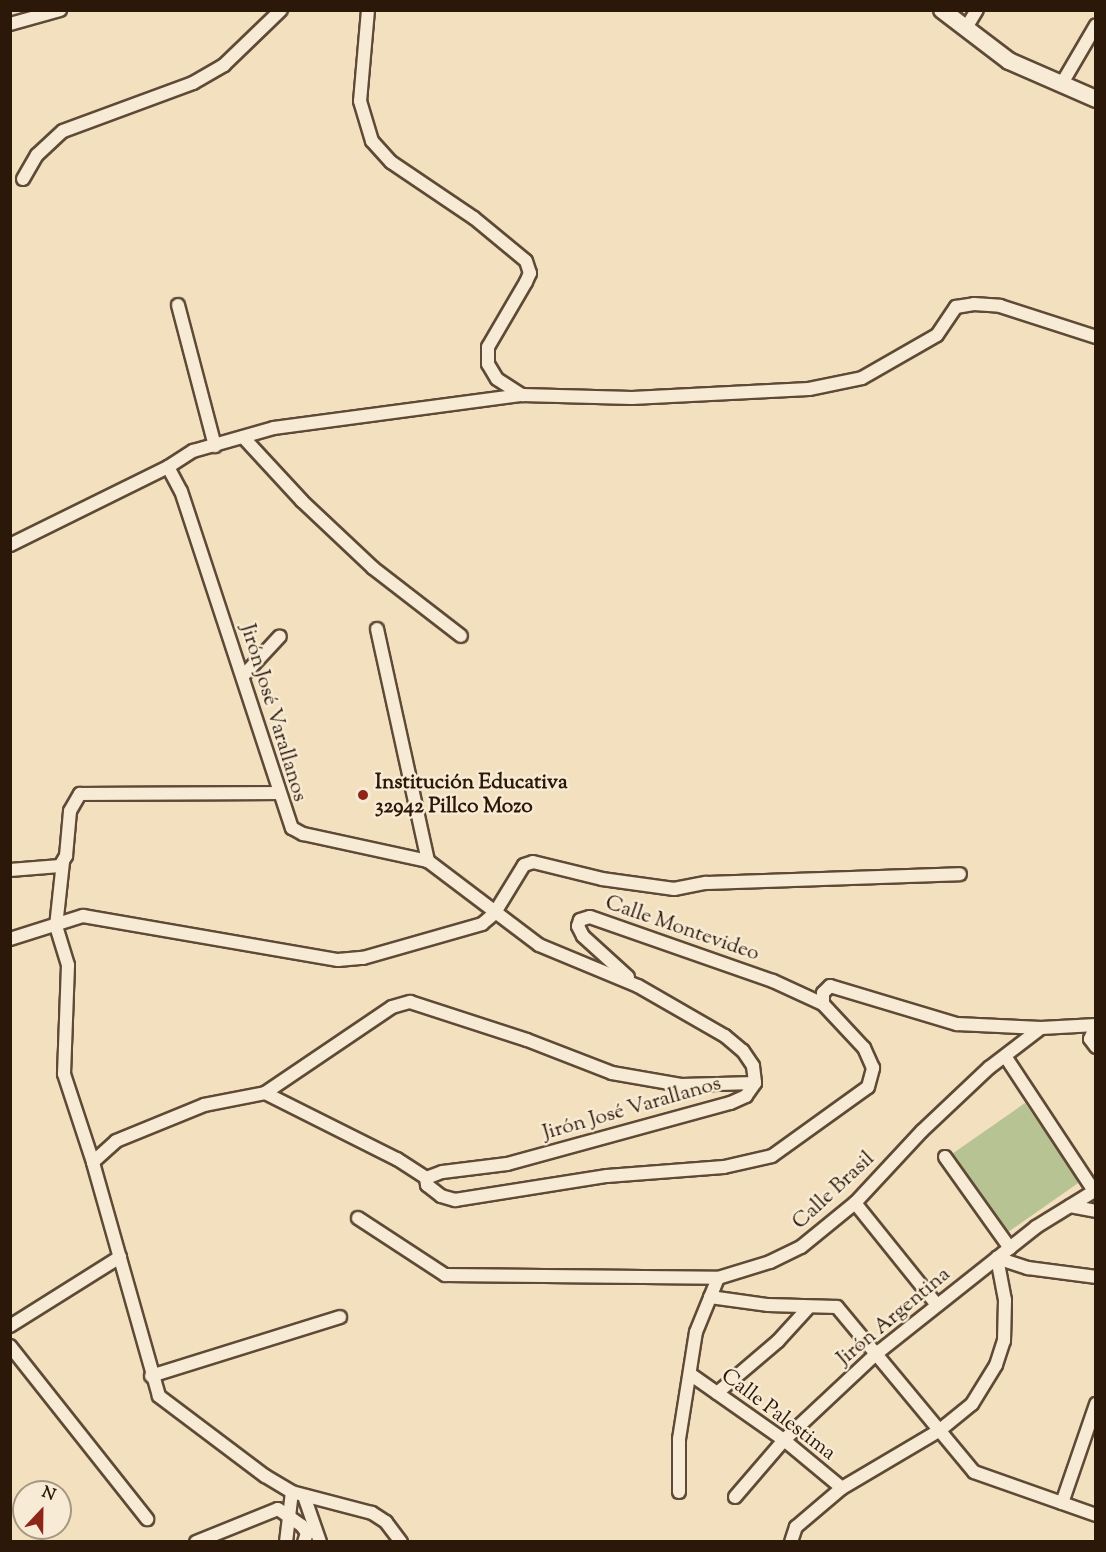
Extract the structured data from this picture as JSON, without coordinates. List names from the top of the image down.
{
  "streets": {
    "street": [
      "Jirón José Varallanos",
      "Calle Montevideo",
      "Calle Brasil",
      "Jirón Argentina",
      "Calle Palestima"
    ]
  },
  "crossings": [
    ["Jirón José Varallanos", "Calle Montevideo"],
    ["Jirón Argentina", "Calle Palestima"]
  ],
  "places": ["Institución Educativa 32942 Pillco Mozo"],
  "north": "top"
}
